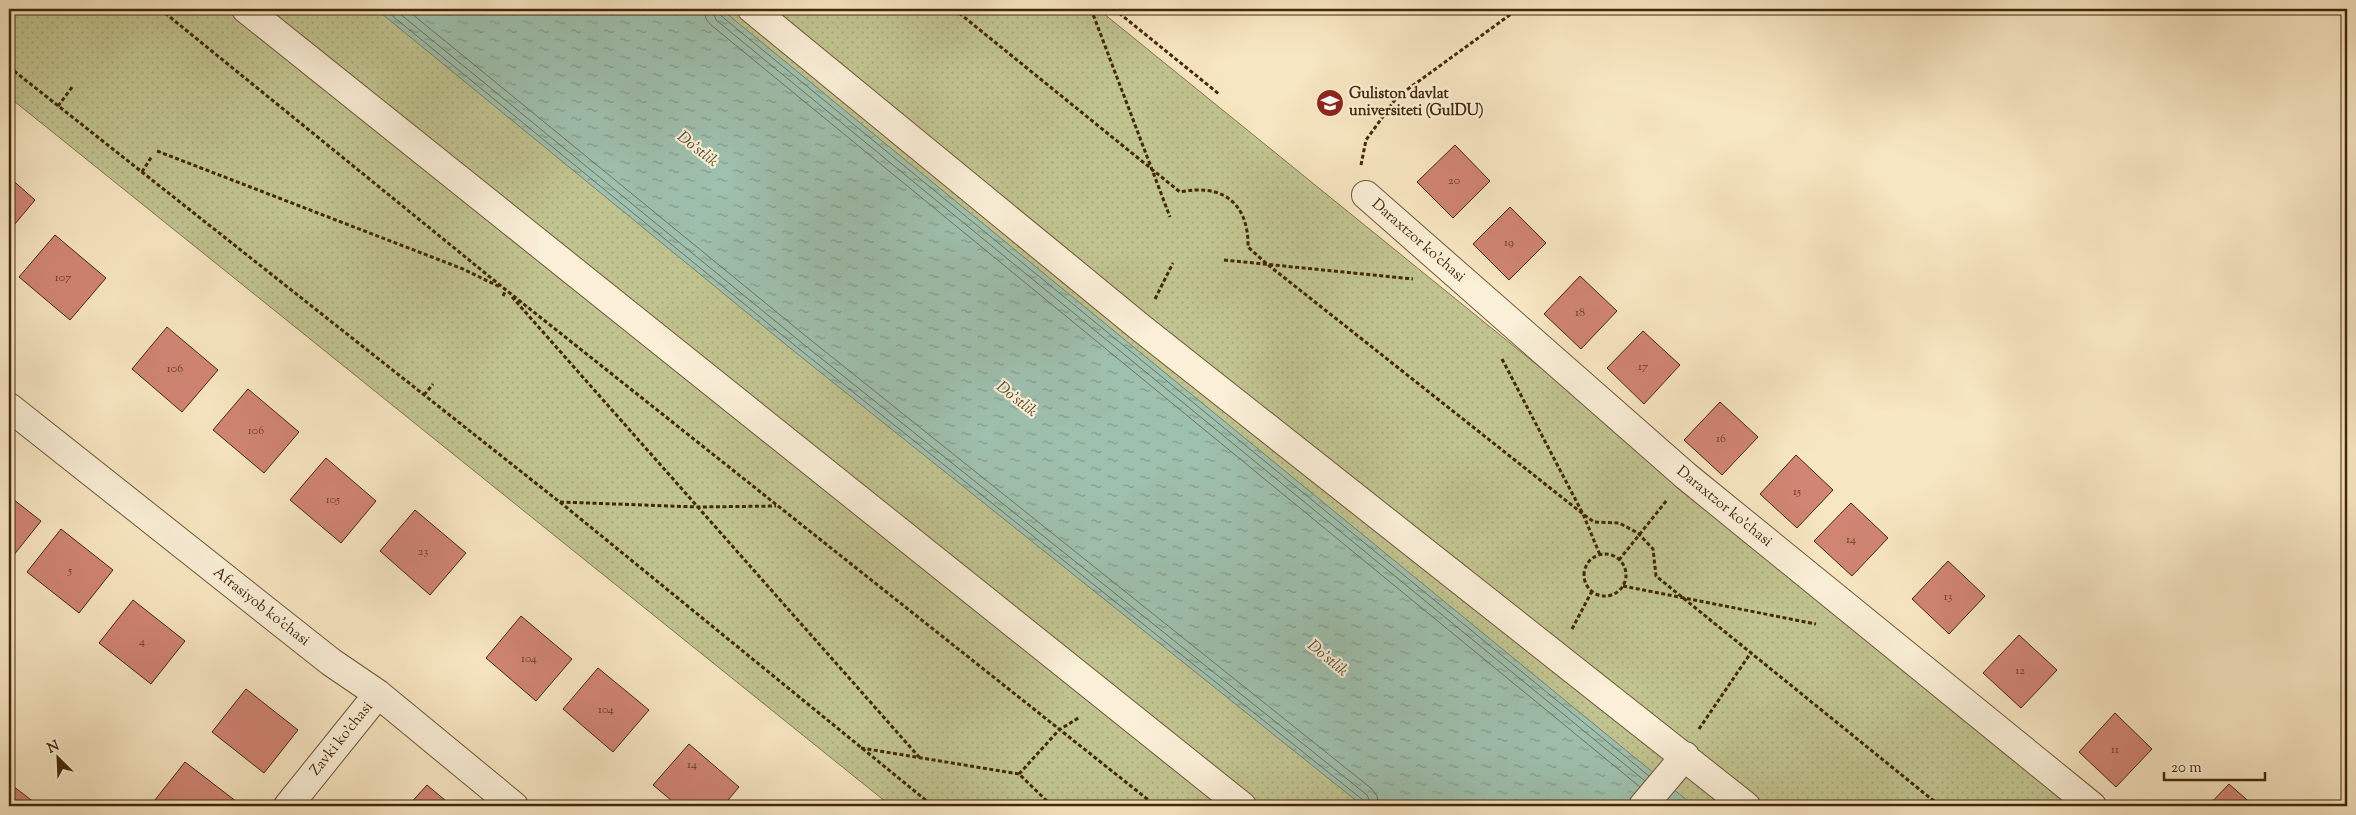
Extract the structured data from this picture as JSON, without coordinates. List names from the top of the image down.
{
  "streets": {
    "street": ["Daraxtzor ko'chasi", "Afrasiyob ko'chasi", "Zavki ko'chasi"]
  },
  "crossings": [
    ["Afrasiyob ko'chasi", "Zavki ko'chasi"]
  ],
  "water": ["Do'stlik"],
  "places": {
    "school or university": ["Guliston davlat universiteti (GulDU)"]
  },
  "house_numbers": [
    "20",
    "19",
    "107",
    "18",
    "17",
    "106",
    "106",
    "16",
    "15",
    "105",
    "14",
    "23",
    "5",
    "13",
    "4",
    "104",
    "12",
    "104",
    "11",
    "14"
  ],
  "scale_bar": "20 m",
  "north": "top left"
}
